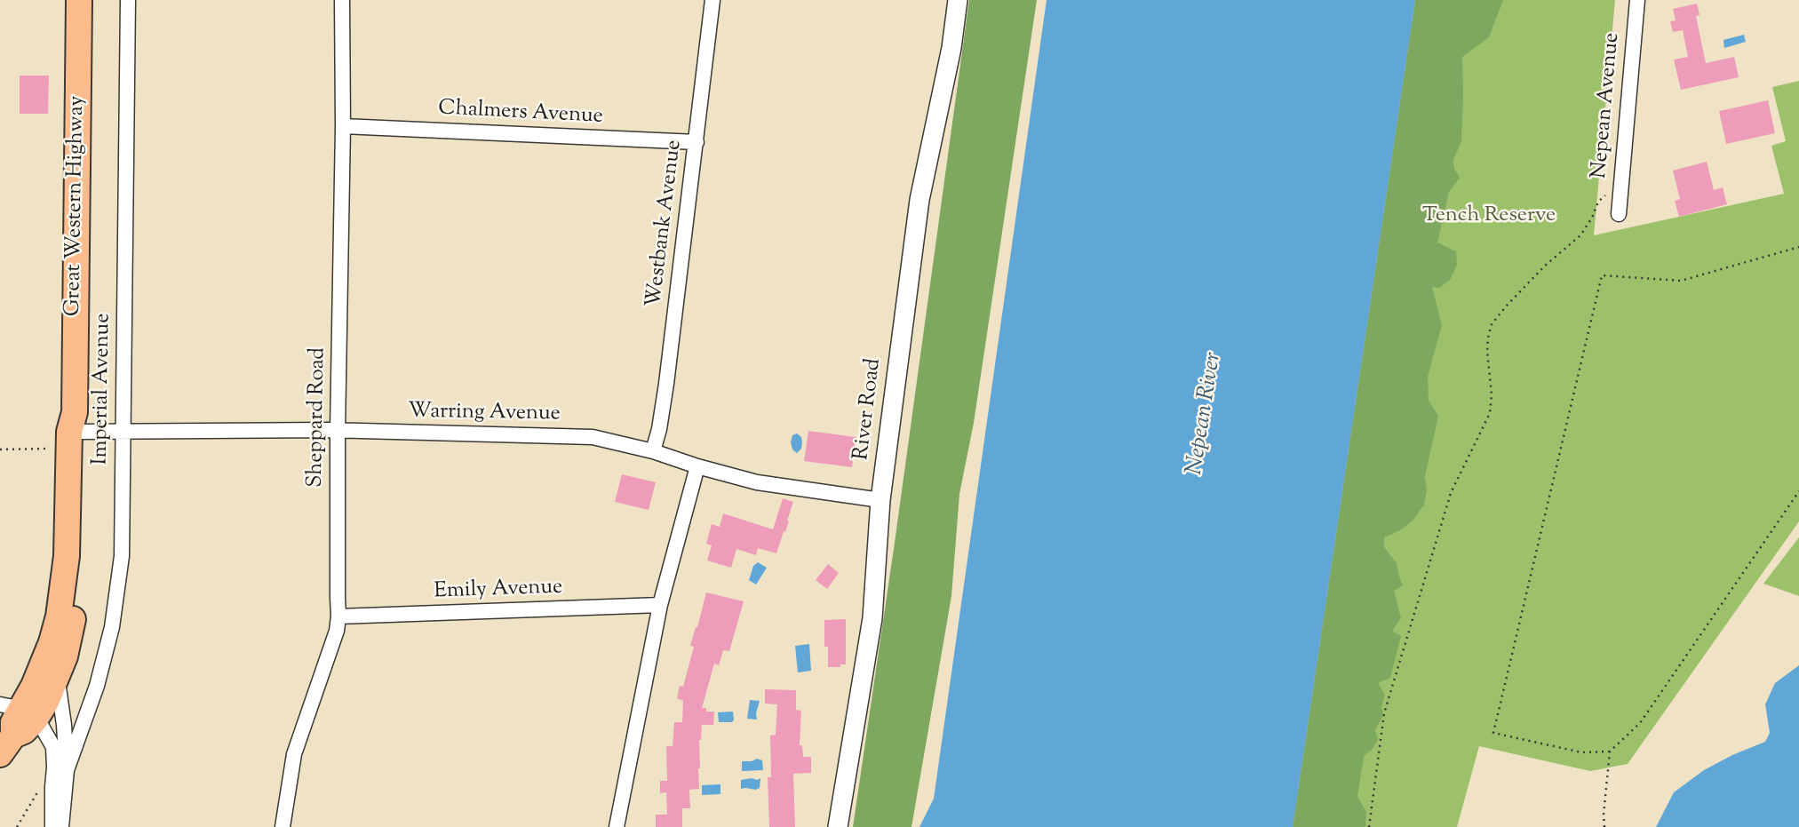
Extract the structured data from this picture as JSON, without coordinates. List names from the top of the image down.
{
  "streets": {
    "highway": ["Great Western Highway"],
    "street": [
      "Nepean Avenue",
      "Chalmers Avenue",
      "Westbank Avenue",
      "Imperial Avenue",
      "River Road",
      "Warring Avenue",
      "Sheppard Road",
      "Emily Avenue"
    ]
  },
  "crossings": [
    ["Chalmers Avenue", "Westbank Avenue"],
    ["Chalmers Avenue", "Sheppard Road"],
    ["Great Western Highway", "Warring Avenue"],
    ["Westbank Avenue", "Warring Avenue"],
    ["Imperial Avenue", "Warring Avenue"],
    ["River Road", "Warring Avenue"],
    ["Warring Avenue", "Sheppard Road"],
    ["Sheppard Road", "Emily Avenue"]
  ],
  "water": ["Nepean River"],
  "parks": ["Tench Reserve"]
}
